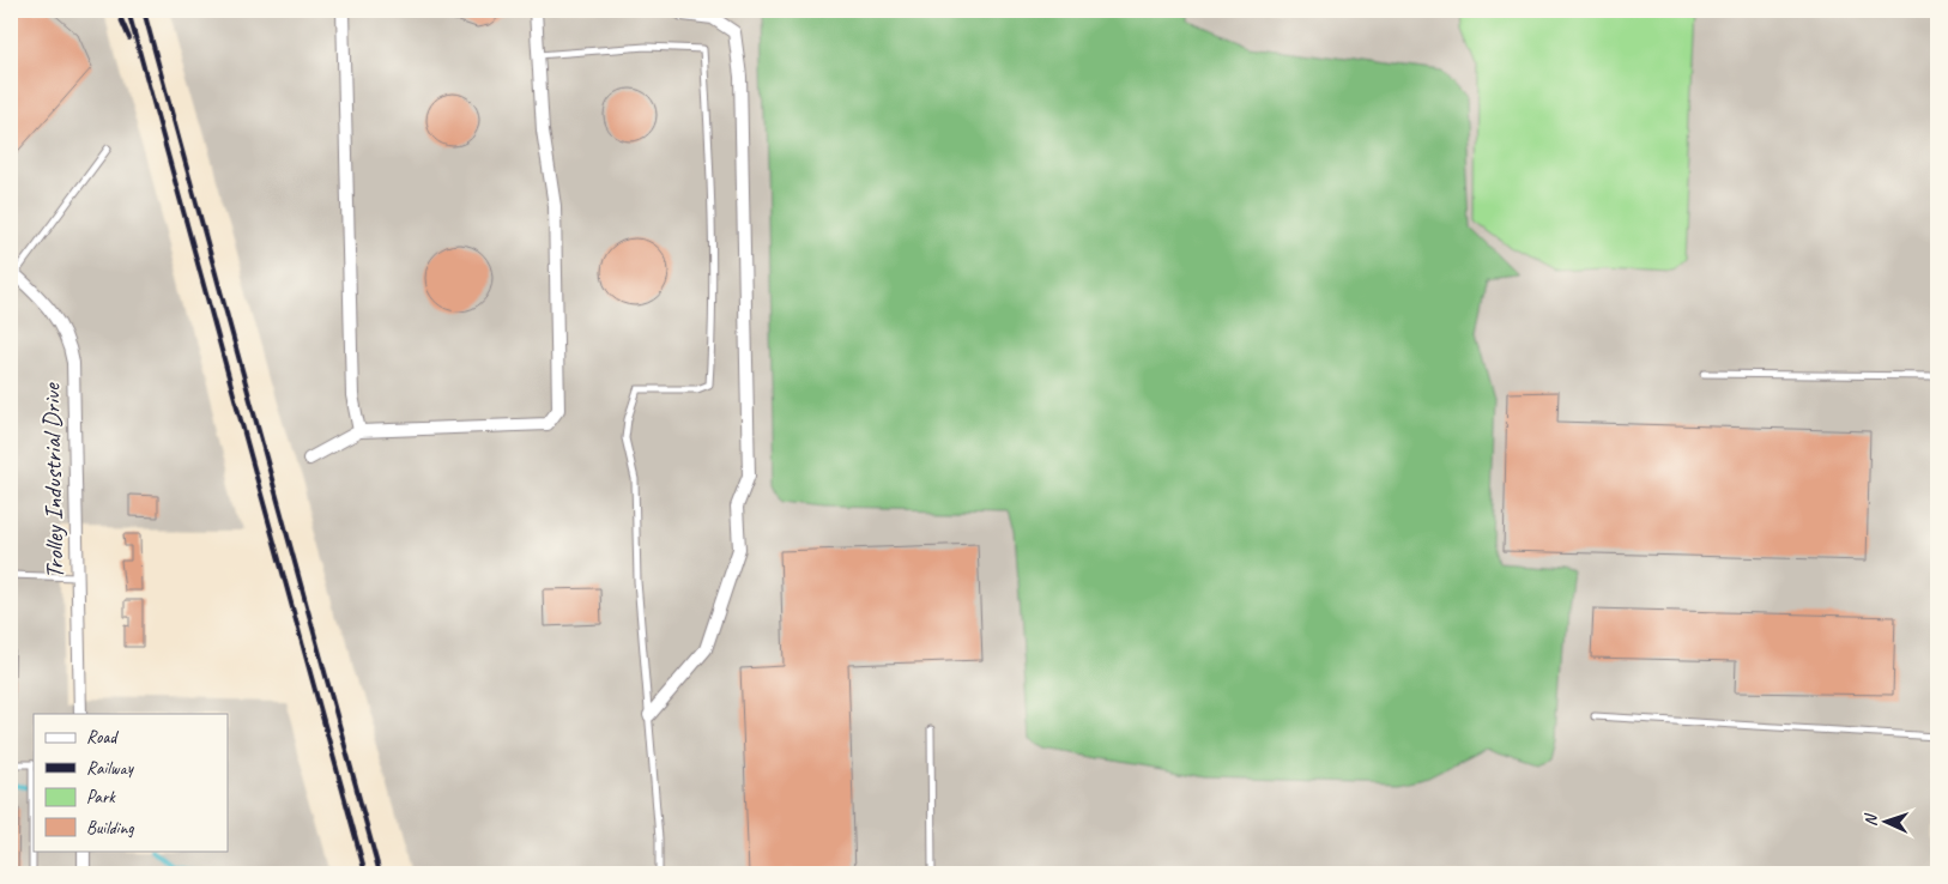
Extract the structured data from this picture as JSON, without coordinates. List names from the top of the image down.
{
  "streets": {
    "street": ["Trolley Industrial Drive"]
  },
  "legend": [
    "Road",
    "Railway",
    "Park",
    "Building"
  ],
  "north": "left"
}
